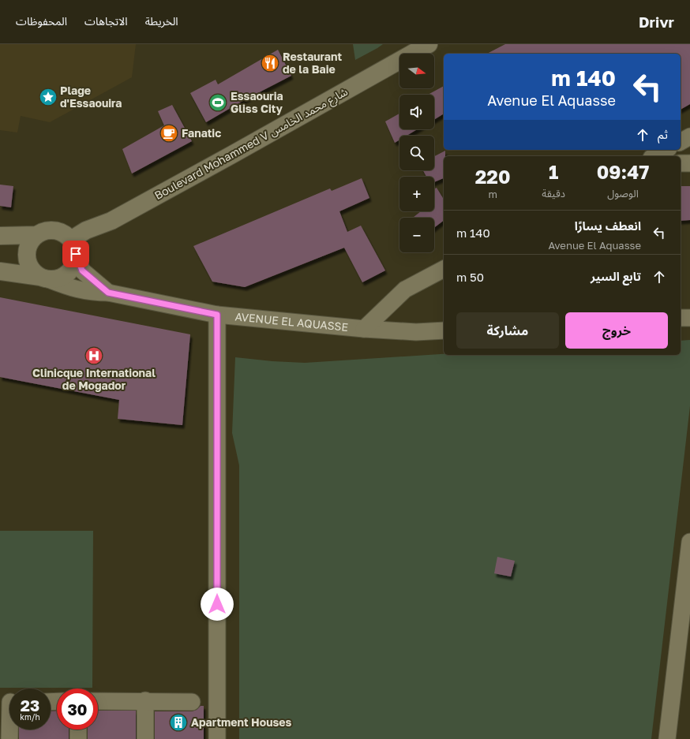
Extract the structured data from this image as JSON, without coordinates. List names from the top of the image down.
{
  "streets": {
    "street": ["Boulevard Mohammed V شارع محمد الخامس", "AVENUE EL AQUASSE"]
  },
  "places": {
    "restaurant": ["Restaurant de la Baie"],
    "place": ["Plage d'Essaouira"],
    "sports": ["Essaouria Gliss City"],
    "cafe": ["Fanatic"],
    "hospital": ["Clinicque International de Mogador"],
    "building": ["Apartment Houses"]
  },
  "north": "right",
  "page": {
    "header": "Drivr",
    "nav": ["الخريطة", "الاتجاهات", "المحفوظات"],
    "map_buttons": ["+", "−"],
    "turn": ["140 m", "Avenue El Aquasse"],
    "then": "ثم",
    "eta": [
      "09:47",
      "الوصول",
      "1",
      "دقيقة",
      "220",
      "m"
    ],
    "list": [
      {
        "name": "انعطف يسارًا",
        "note": "Avenue El Aquasse",
        "value": "140 m"
      },
      {
        "name": "تابع السير",
        "value": "50 m"
      }
    ],
    "buttons": ["خروج", "مشاركة"],
    "speed": "23 km/h",
    "limit": "30"
  }
}
